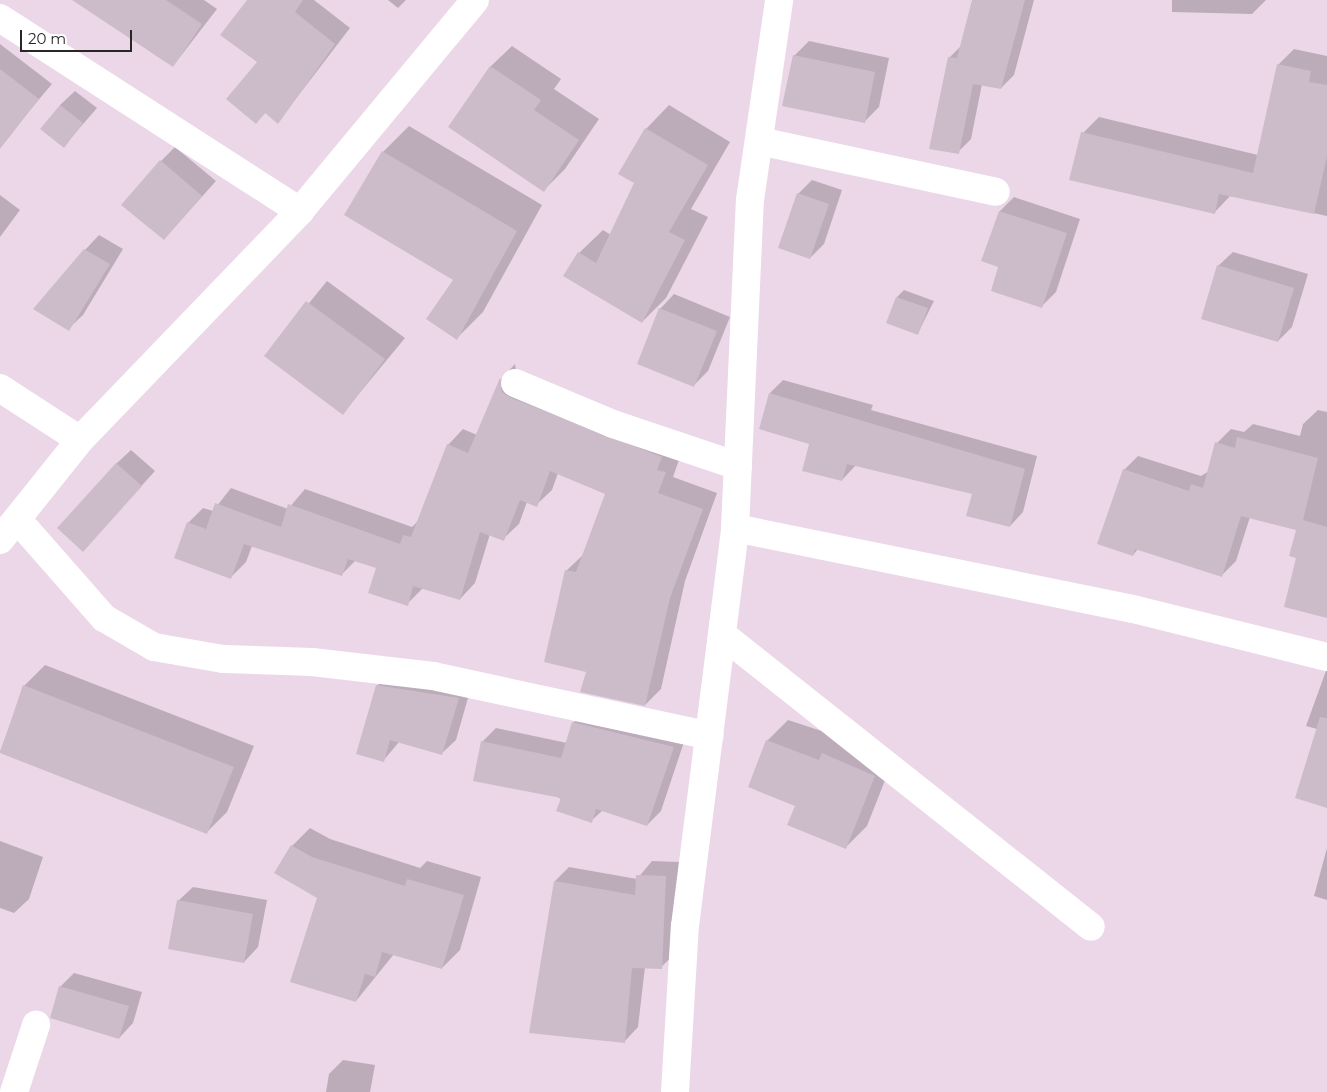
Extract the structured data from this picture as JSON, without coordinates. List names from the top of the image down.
{
  "scale_bar": "20 m"
}
